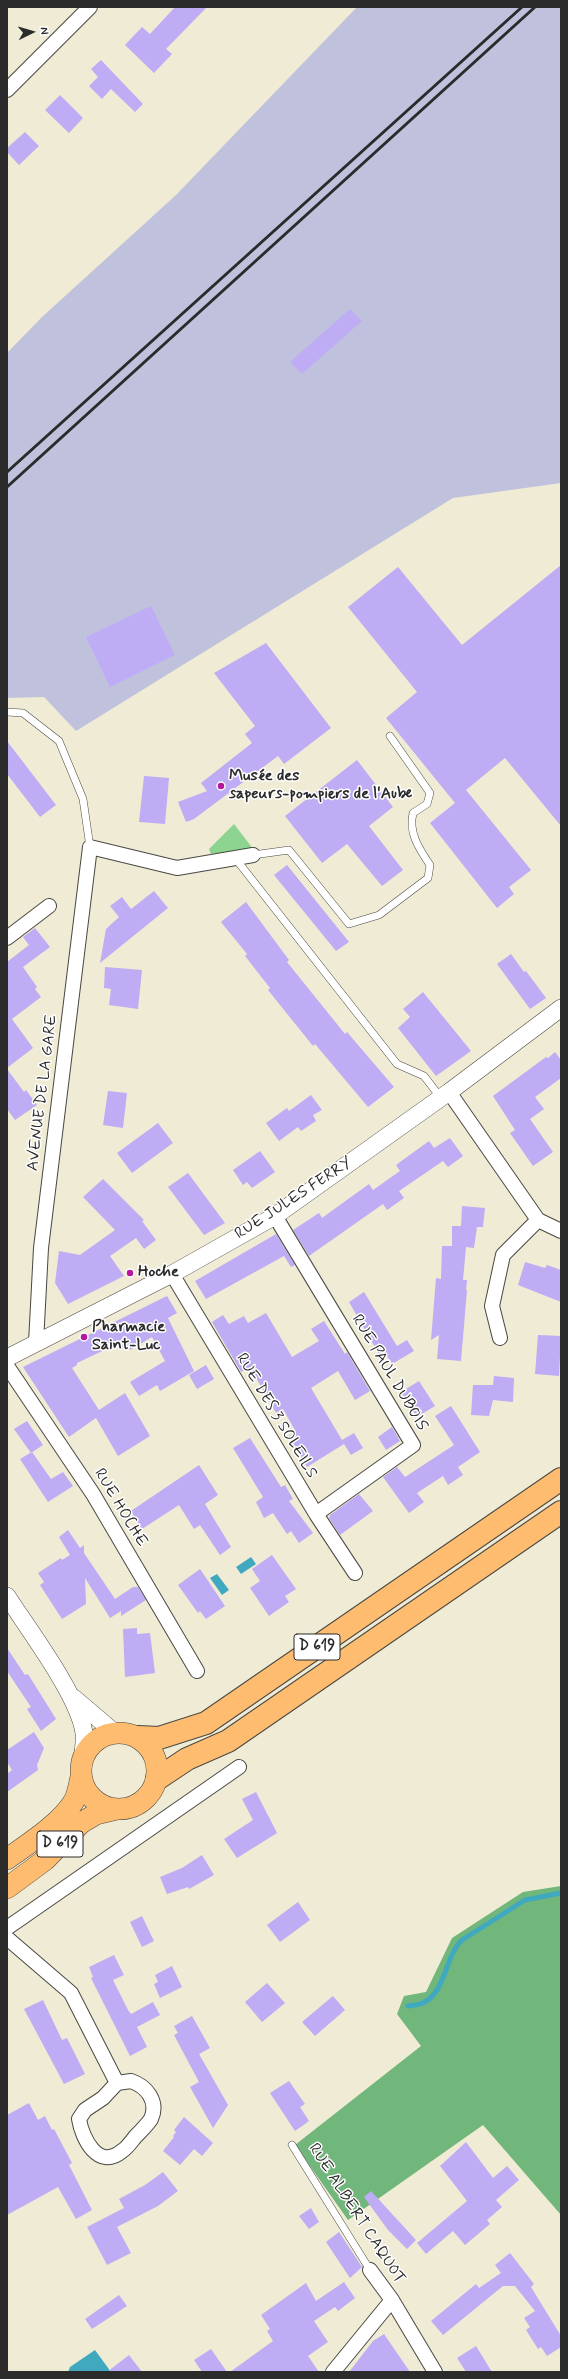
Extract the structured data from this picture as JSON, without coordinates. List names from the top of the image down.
{
  "streets": {
    "highway": ["D 619"],
    "street": [
      "AVENUE DE LA GARE",
      "RUE JULES FERRY",
      "RUE PAUL DUBOIS",
      "RUE DES 3 SOLEILS",
      "RUE HOCHE",
      "RUE ALBERT CAQUOT"
    ]
  },
  "crossings": [
    ["AVENUE DE LA GARE", "RUE JULES FERRY"],
    ["RUE JULES FERRY", "RUE PAUL DUBOIS"],
    ["RUE JULES FERRY", "RUE DES 3 SOLEILS"],
    ["RUE PAUL DUBOIS", "RUE DES 3 SOLEILS"]
  ],
  "places": ["Musée des sapeurs-pompiers de l'Aube", "Hoche", "Pharmacie Saint-Luc"],
  "north": "right"
}
